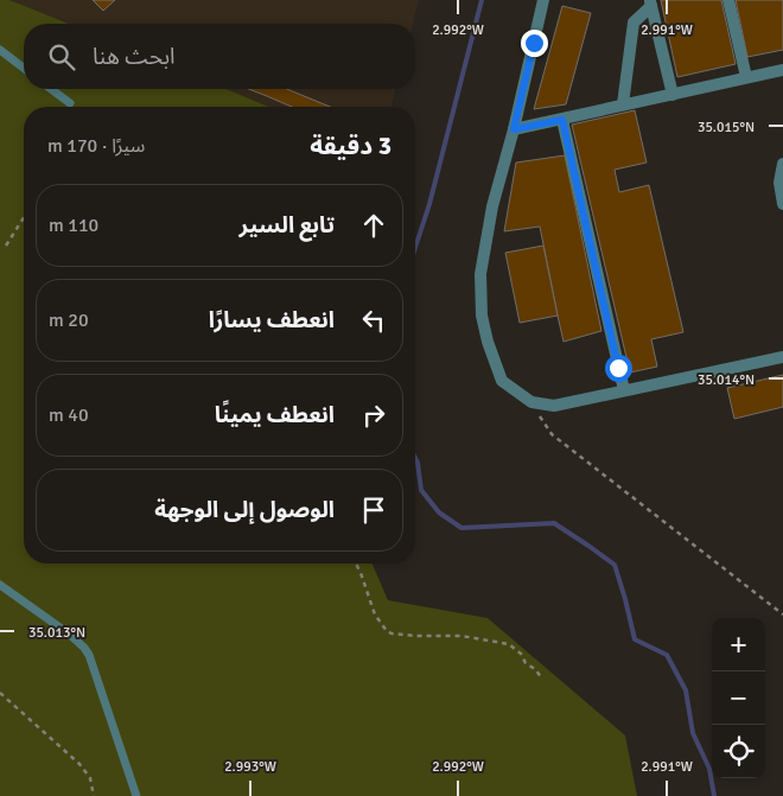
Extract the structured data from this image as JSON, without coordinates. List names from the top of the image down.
{
  "page": {
    "search": "ابحث هنا",
    "heading": ["3 دقيقة", "سيرًا · 170 m"],
    "list": [
      ["تابع السير", "110 m"],
      ["انعطف يسارًا", "20 m"],
      ["انعطف يمينًا", "40 m"],
      "الوصول إلى الوجهة"
    ],
    "map_buttons": ["+", "−"]
  },
  "coordinates": [
    "2.992°W",
    "2.991°W",
    "35.015°N",
    "35.014°N",
    "35.013°N",
    "2.993°W"
  ]
}
